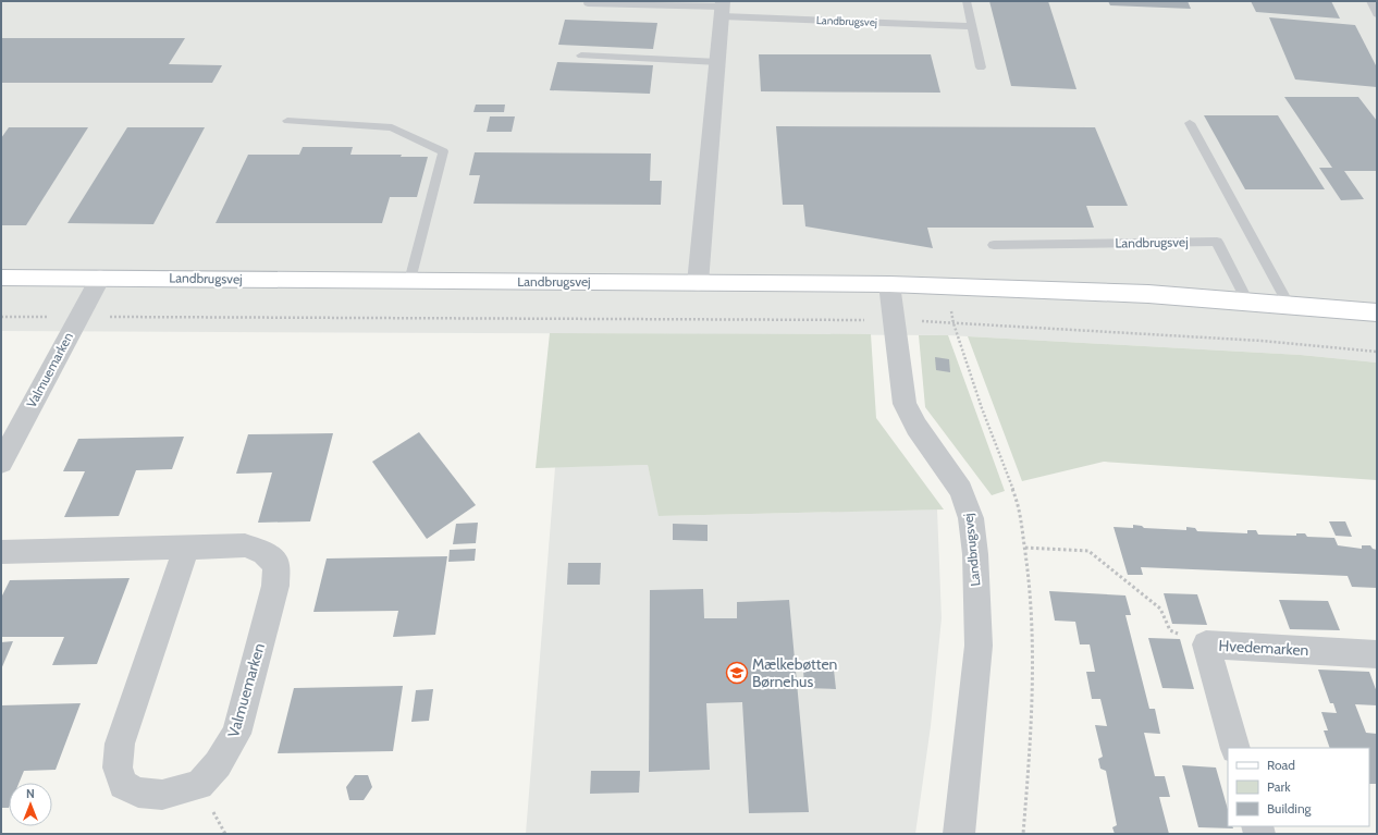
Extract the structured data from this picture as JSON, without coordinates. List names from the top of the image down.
{
  "streets": {
    "street": ["Landbrugsvej", "Valmuemarken", "Hvedemarken"]
  },
  "crossings": [
    ["Landbrugsvej", "Valmuemarken"]
  ],
  "places": {
    "school or university": ["Mælkebøtten Børnehus"]
  },
  "legend": ["Road", "Park", "Building"],
  "north": "top"
}
